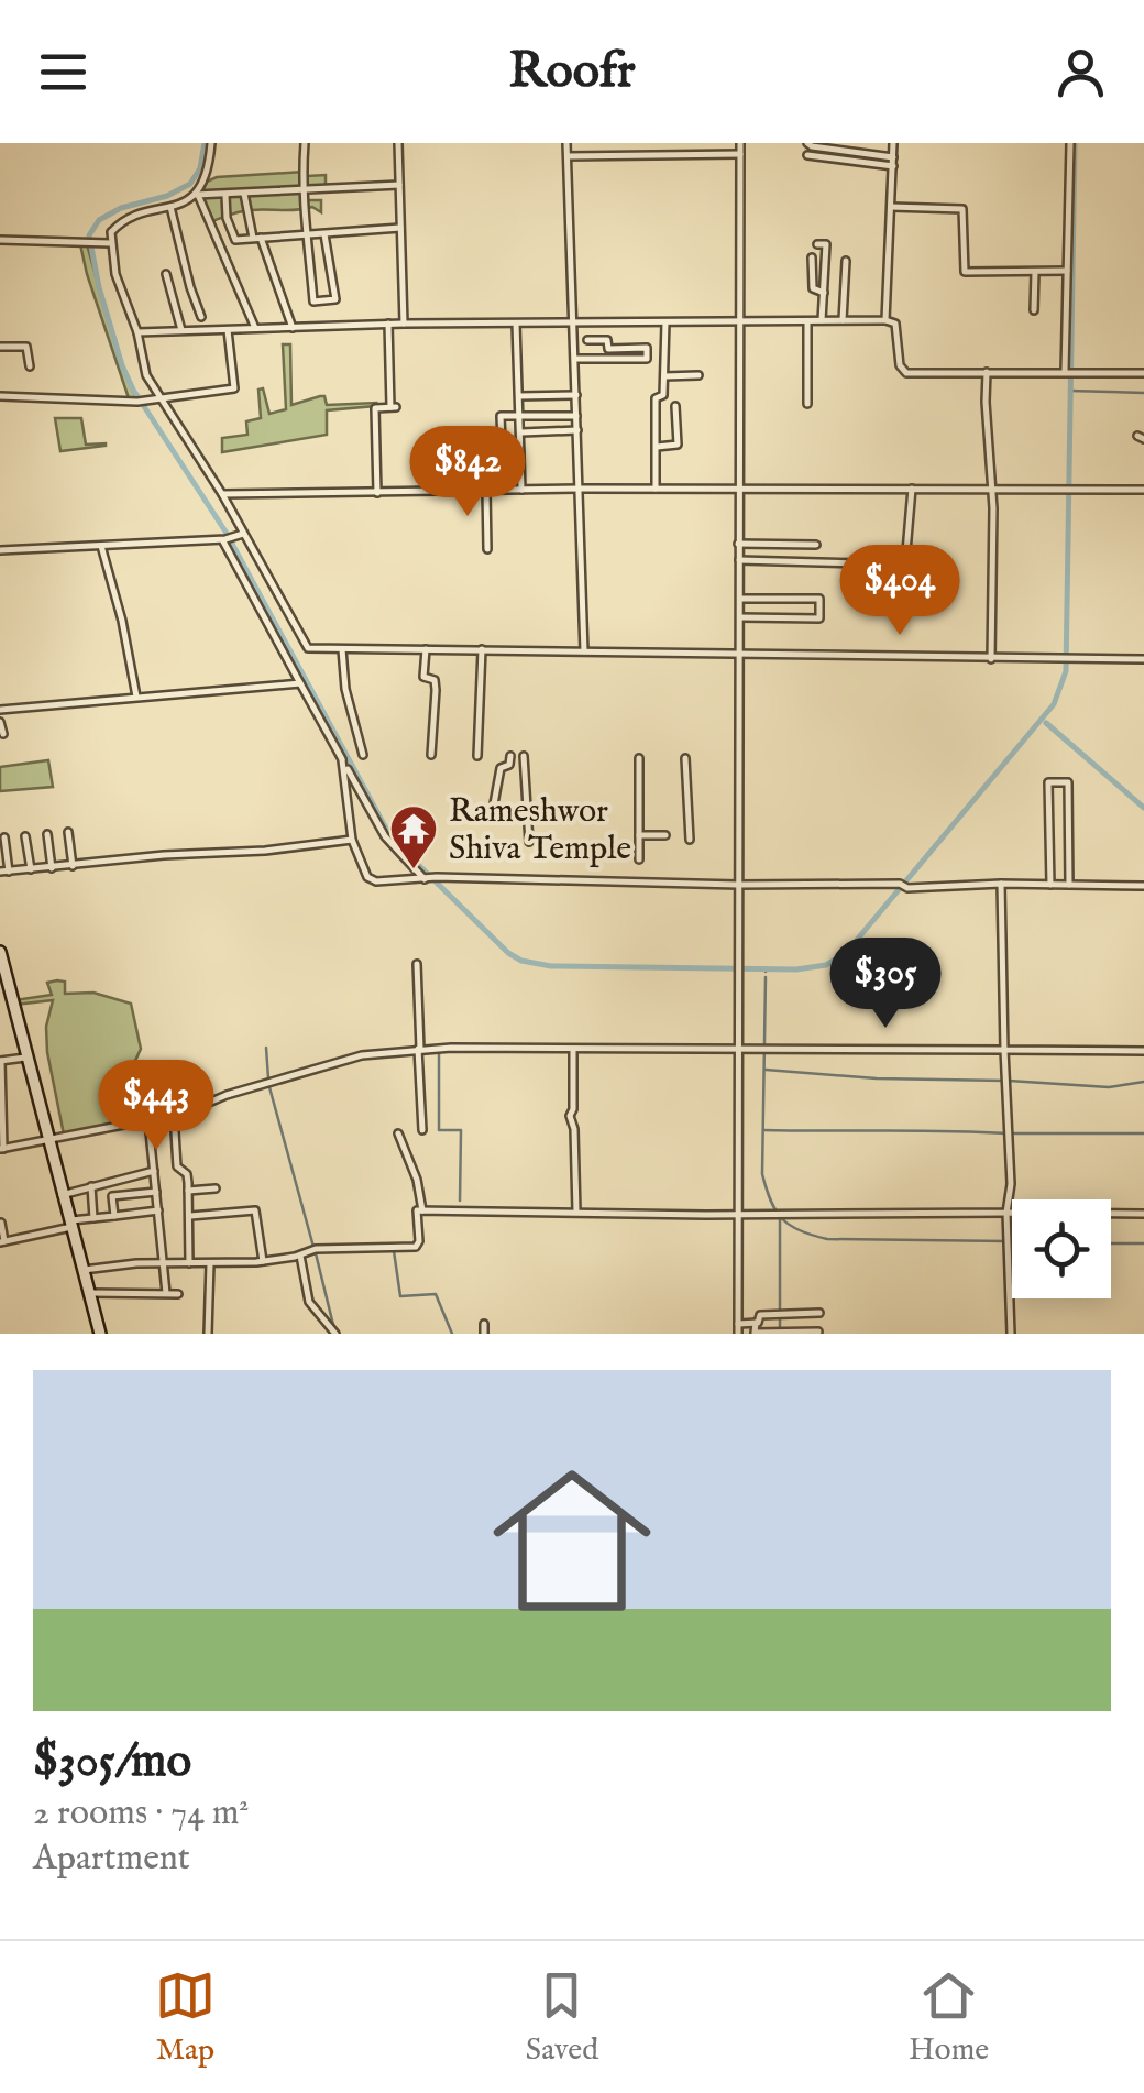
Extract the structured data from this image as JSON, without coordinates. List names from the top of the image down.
{
  "places": {
    "temple": ["Rameshwor Shiva Temple"]
  },
  "page": {
    "header": "Roofr",
    "price": [
      "$842",
      "$404",
      "$305",
      "$443"
    ],
    "list": [
      {
        "name": "$305/mo",
        "note": "2 rooms · 74 m² · Apartment"
      }
    ],
    "tabs": ["Map", "Saved", "Home"]
  }
}
